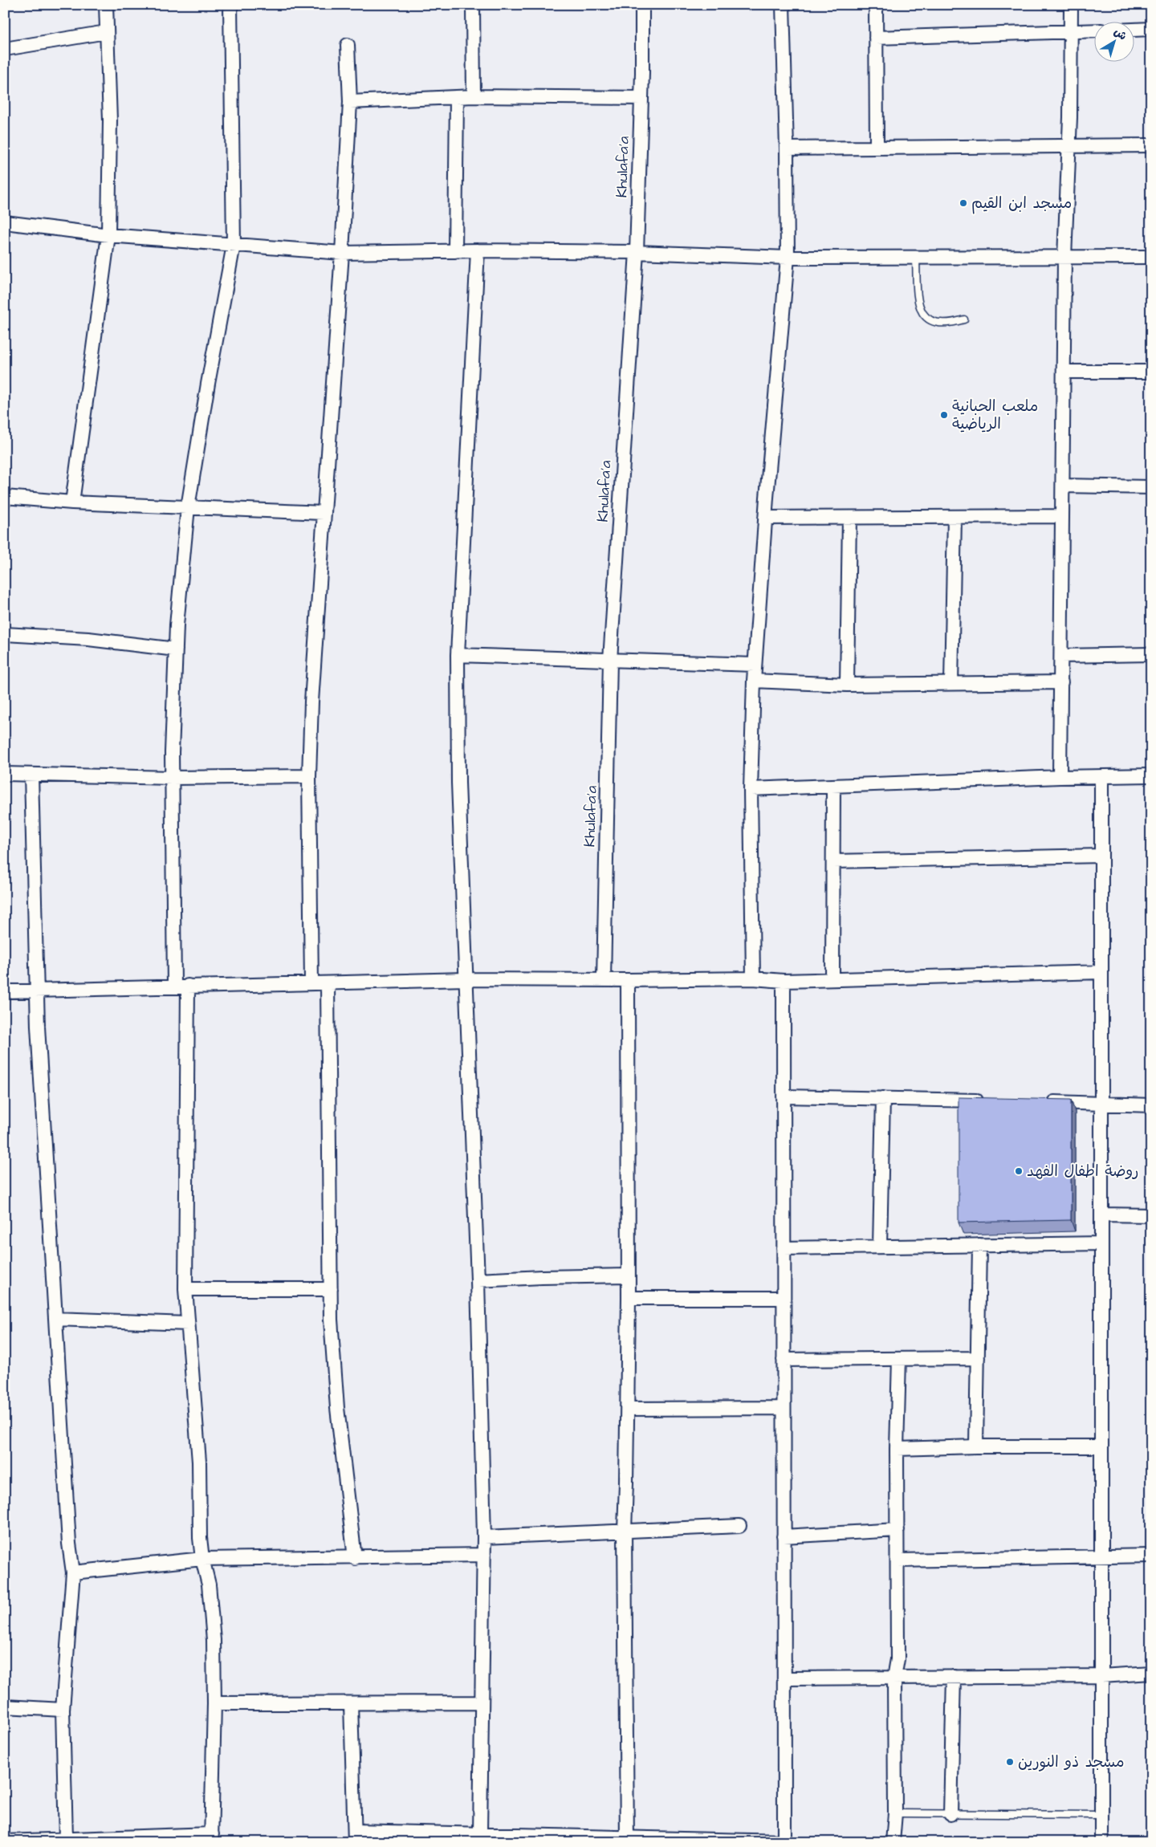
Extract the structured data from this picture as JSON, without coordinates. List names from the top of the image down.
{
  "streets": {
    "street": ["Khulafa'a"]
  },
  "places": [
    "مسجد ابن القيم",
    "ملعب الحبانية الرياضية",
    "روضة اطفال الفهد",
    "مسجد ذو النورين"
  ],
  "north": "top right"
}
